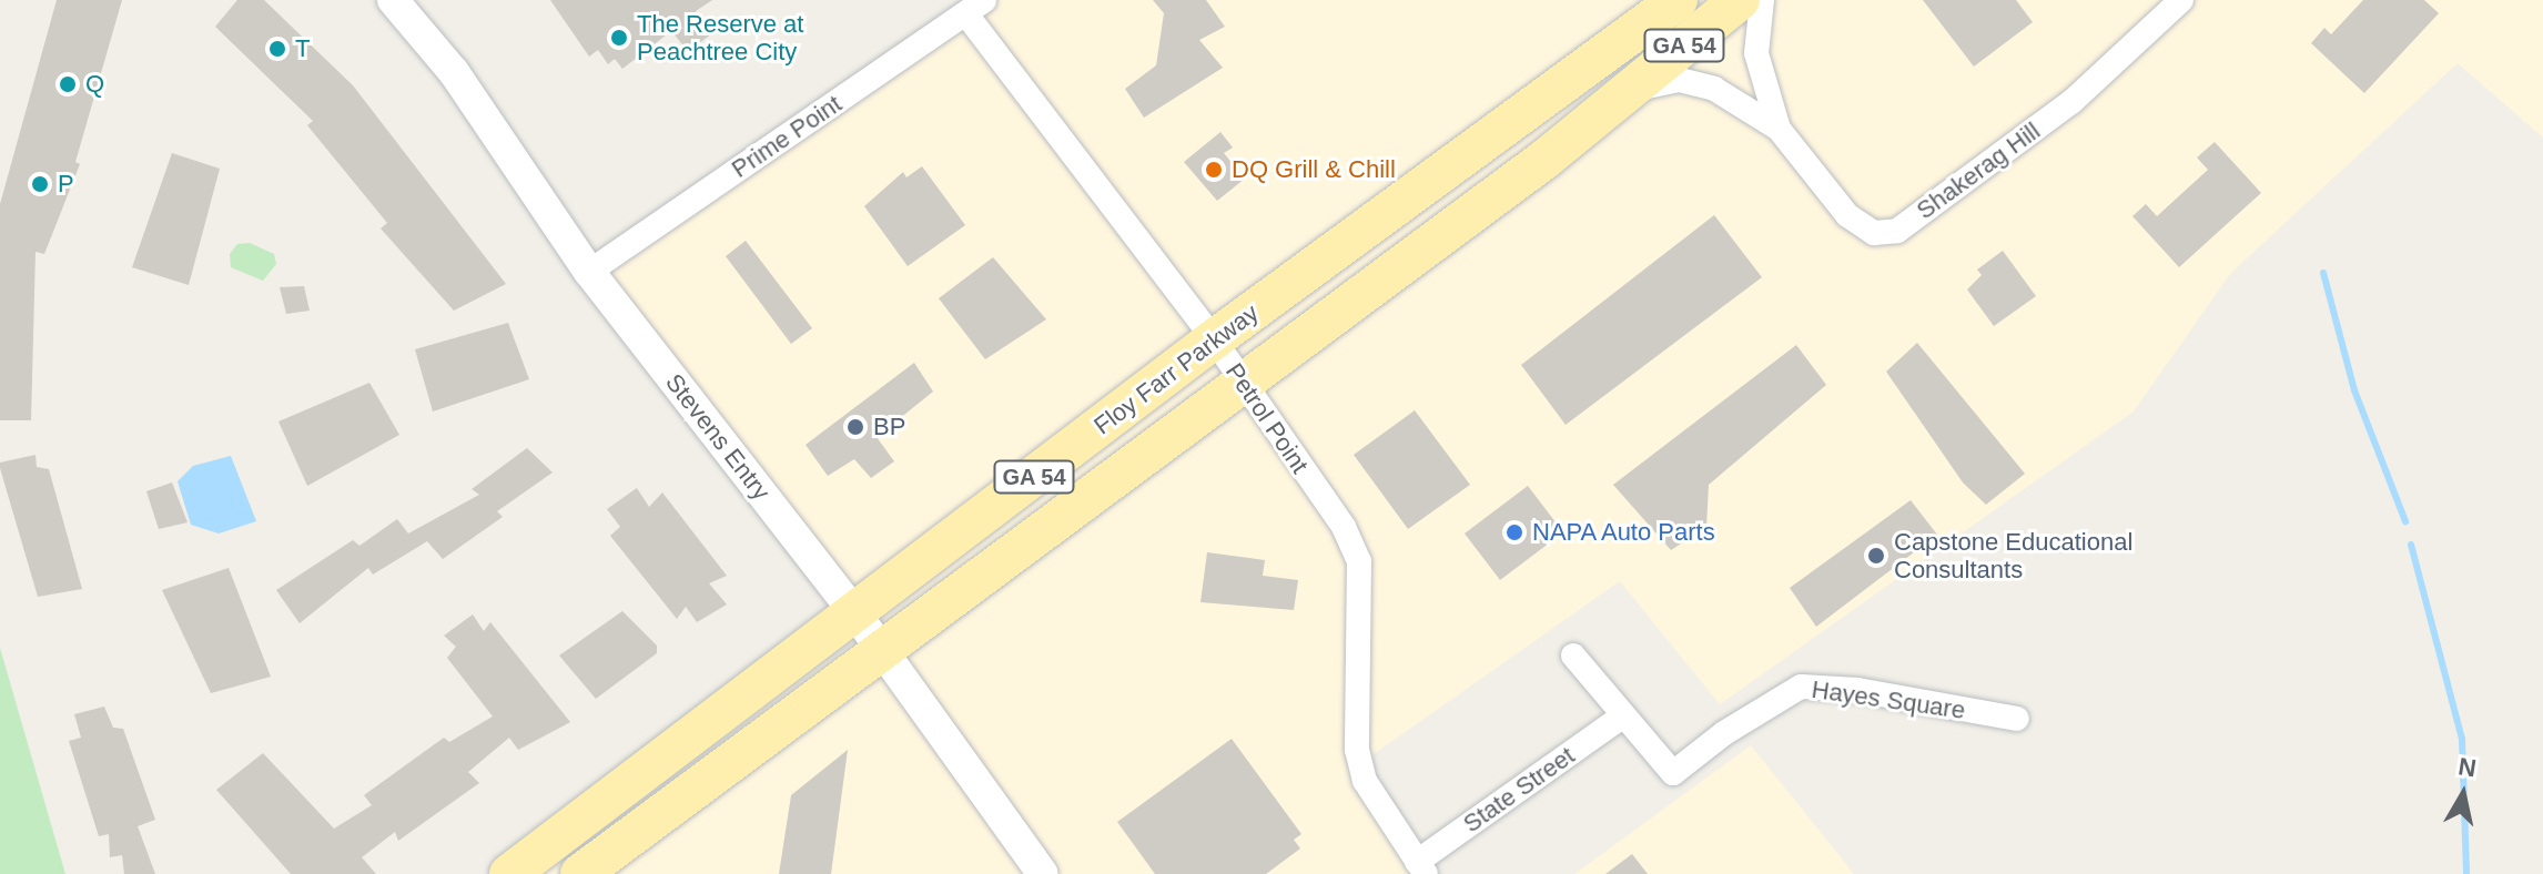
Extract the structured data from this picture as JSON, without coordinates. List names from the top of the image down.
{
  "streets": {
    "main road": ["GA 54", "Floy Farr Parkway"],
    "street": [
      "Prime Point",
      "Shakerag Hill",
      "Petrol Point",
      "Stevens Entry",
      "Hayes Square",
      "State Street"
    ]
  },
  "crossings": [
    ["Prime Point", "Petrol Point"],
    ["Prime Point", "Stevens Entry"],
    ["Shakerag Hill", "Floy Farr Parkway"],
    ["Floy Farr Parkway", "Petrol Point"],
    ["Floy Farr Parkway", "Stevens Entry"],
    ["Petrol Point", "State Street"],
    ["Hayes Square", "State Street"]
  ],
  "places": [
    "The Reserve at Peachtree City",
    "T",
    "Q",
    "DQ Grill & Chill",
    "P",
    "BP",
    "NAPA Auto Parts",
    "Capstone Educational Consultants"
  ],
  "north": "top"
}
